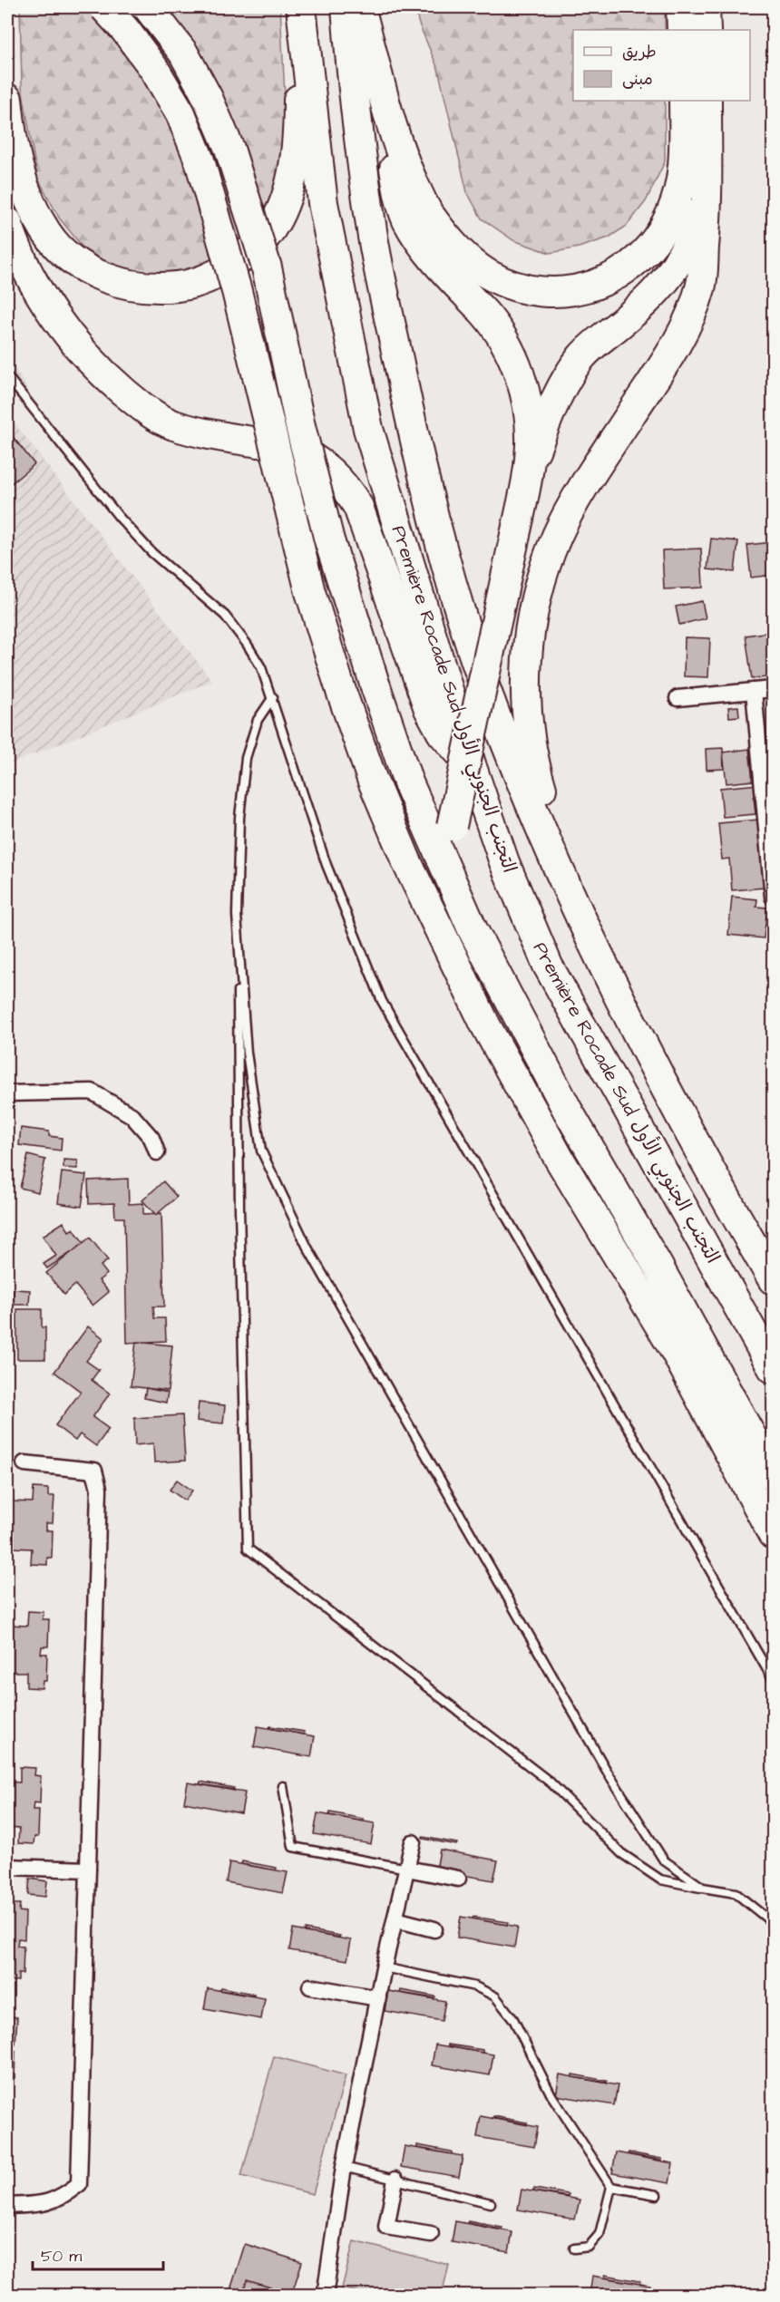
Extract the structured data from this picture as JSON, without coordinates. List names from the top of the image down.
{
  "streets": {
    "highway": ["Première Rocade Sud التجنب الجنوبي الأول"]
  },
  "legend": ["طريق", "مبنى"],
  "scale_bar": "50 m"
}
